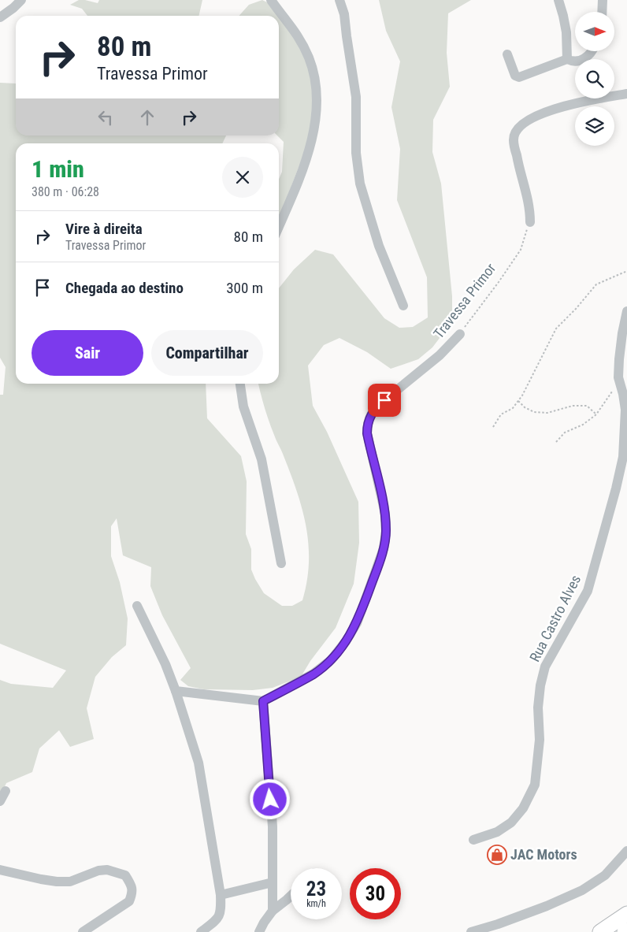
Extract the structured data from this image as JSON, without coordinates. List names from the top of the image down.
{
  "streets": {
    "street": ["Travessa Primor", "Rua Castro Alves"]
  },
  "places": {
    "shop": ["JAC Motors"]
  },
  "north": "right",
  "page": {
    "turn": ["80 m", "Travessa Primor"],
    "heading": ["1 min", "380 m · 06:28"],
    "list": [
      {
        "name": "Vire à direita",
        "note": "Travessa Primor",
        "value": "80 m"
      },
      {
        "name": "Chegada ao destino",
        "value": "300 m"
      }
    ],
    "buttons": ["Sair", "Compartilhar"],
    "speed": "23 km/h",
    "limit": "30"
  }
}
